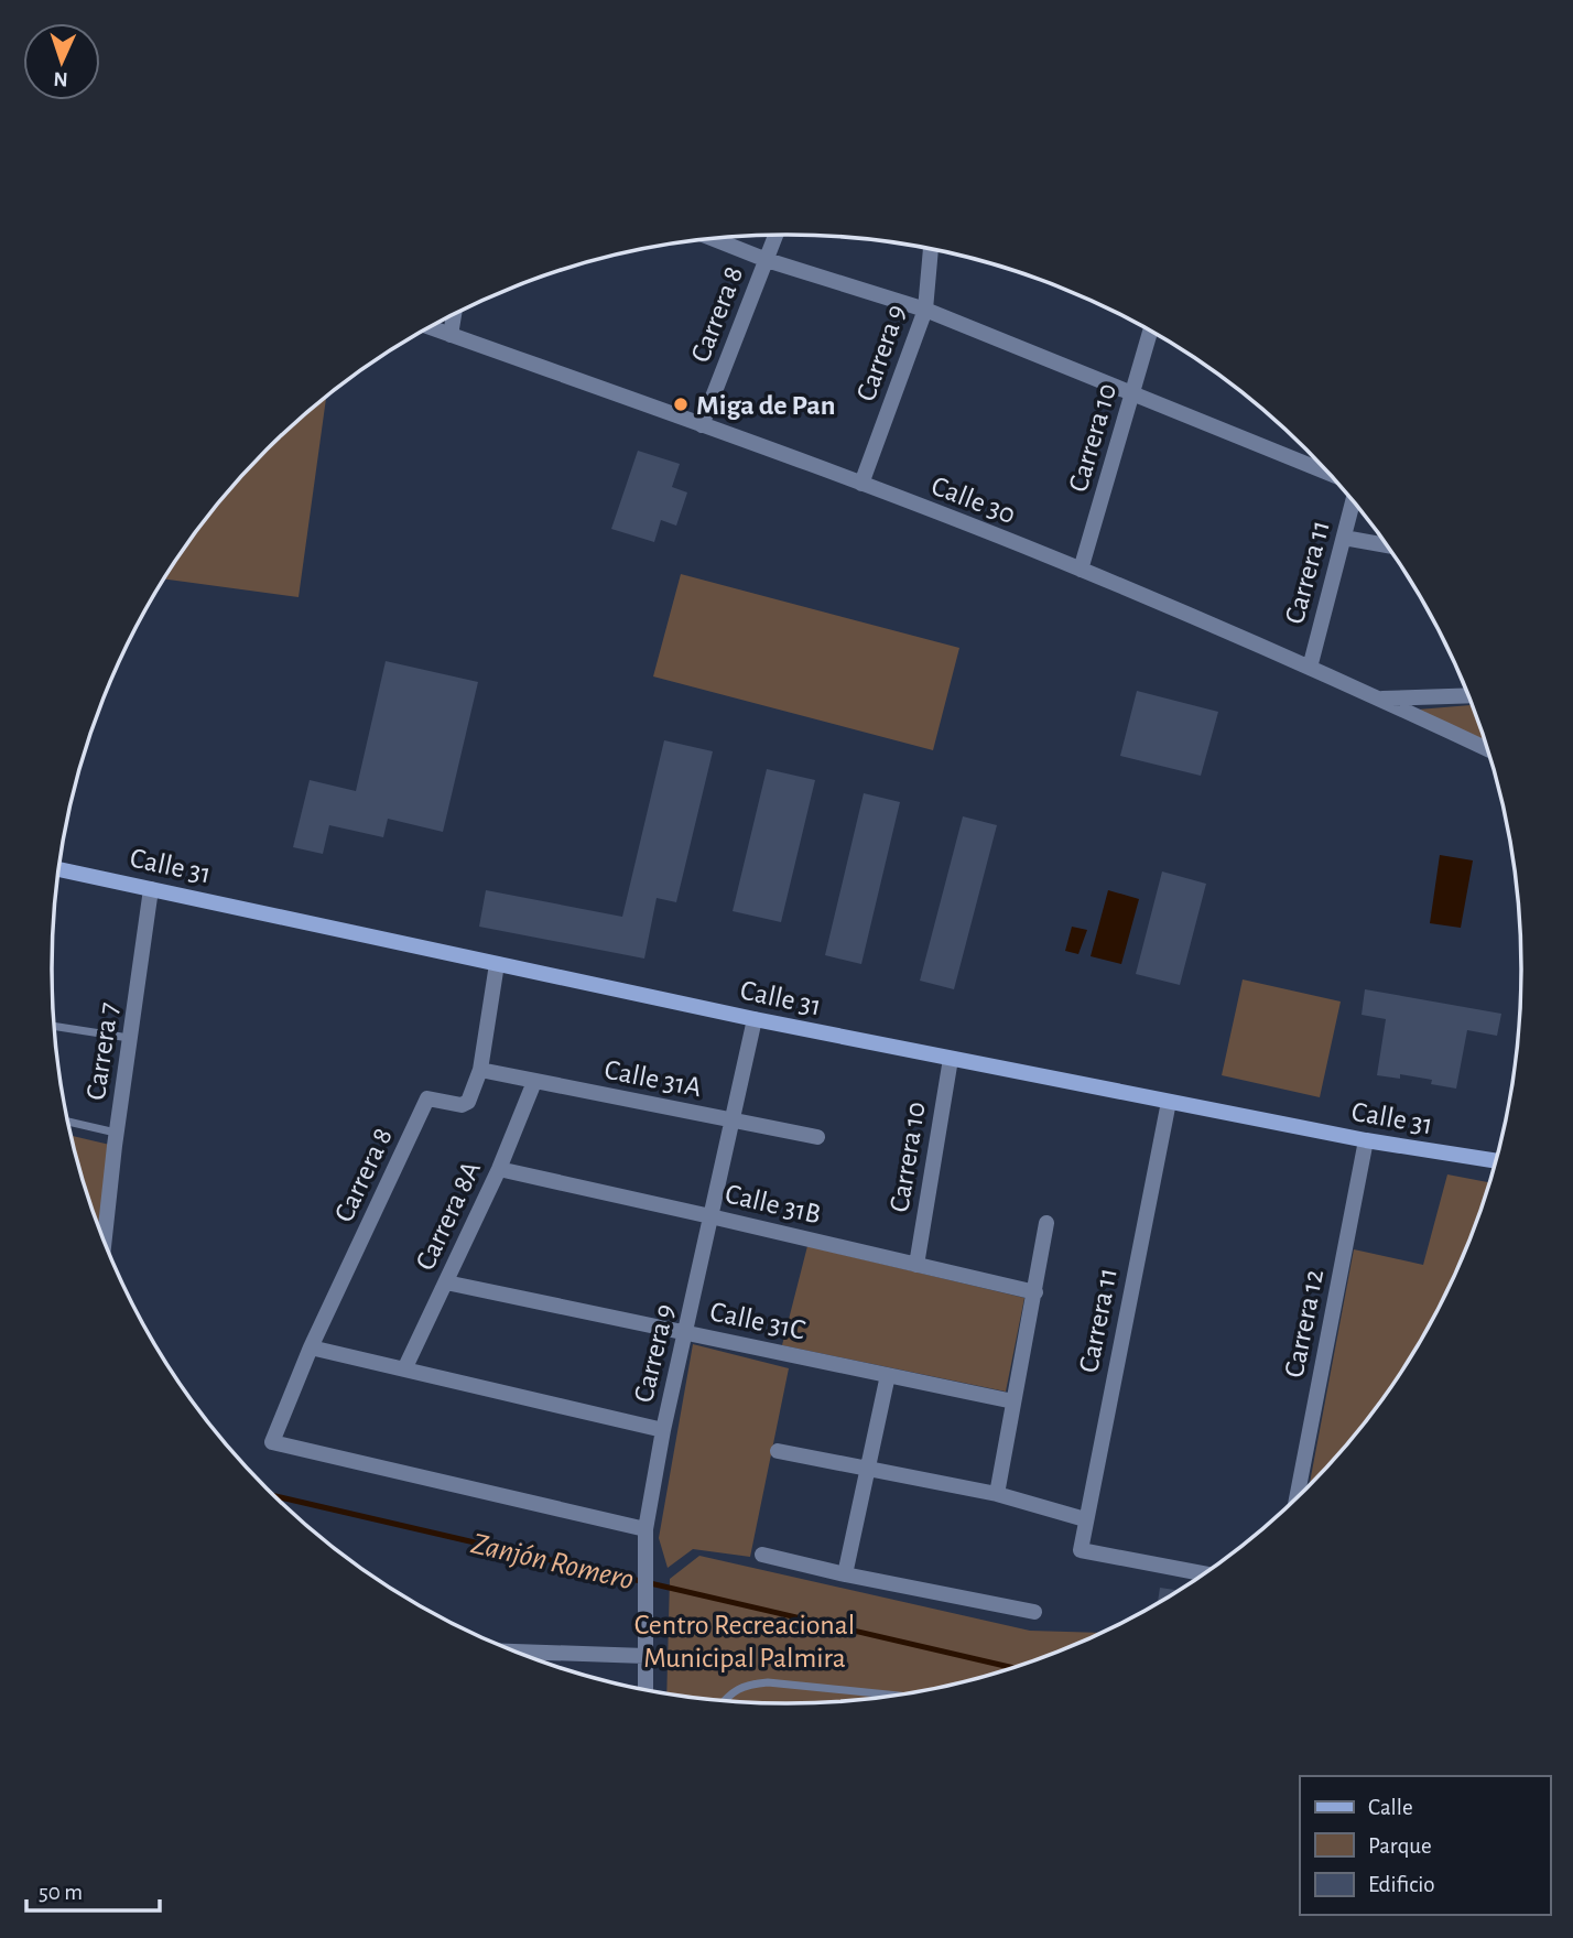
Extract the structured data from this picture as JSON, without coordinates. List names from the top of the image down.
{
  "streets": {
    "main road": ["Calle 31"],
    "street": [
      "Carrera 8",
      "Carrera 9",
      "Carrera 10",
      "Calle 30",
      "Carrera 11",
      "Carrera 7",
      "Calle 31A",
      "Calle 31B",
      "Carrera 8A",
      "Calle 31C",
      "Carrera 12"
    ]
  },
  "crossings": [
    ["Carrera 8", "Carrera 9"],
    ["Carrera 8", "Calle 30"],
    ["Carrera 8", "Calle 31"],
    ["Carrera 8", "Calle 31A"],
    ["Carrera 9", "Calle 30"],
    ["Carrera 9", "Calle 31"],
    ["Carrera 9", "Calle 31A"],
    ["Carrera 9", "Calle 31B"],
    ["Carrera 9", "Calle 31C"],
    ["Carrera 10", "Calle 30"],
    ["Carrera 10", "Calle 31"],
    ["Carrera 10", "Calle 31B"],
    ["Calle 30", "Carrera 11"],
    ["Carrera 11", "Calle 31"],
    ["Calle 31", "Carrera 7"],
    ["Calle 31", "Carrera 12"],
    ["Calle 31A", "Carrera 8A"],
    ["Calle 31B", "Carrera 8A"],
    ["Carrera 8A", "Calle 31C"]
  ],
  "water": ["Zanjón Romero"],
  "parks": ["Centro Recreacional Municipal Palmira"],
  "places": ["Miga de Pan"],
  "legend": ["Calle", "Parque", "Edificio"],
  "scale_bar": "50 m",
  "north": "bottom"
}
